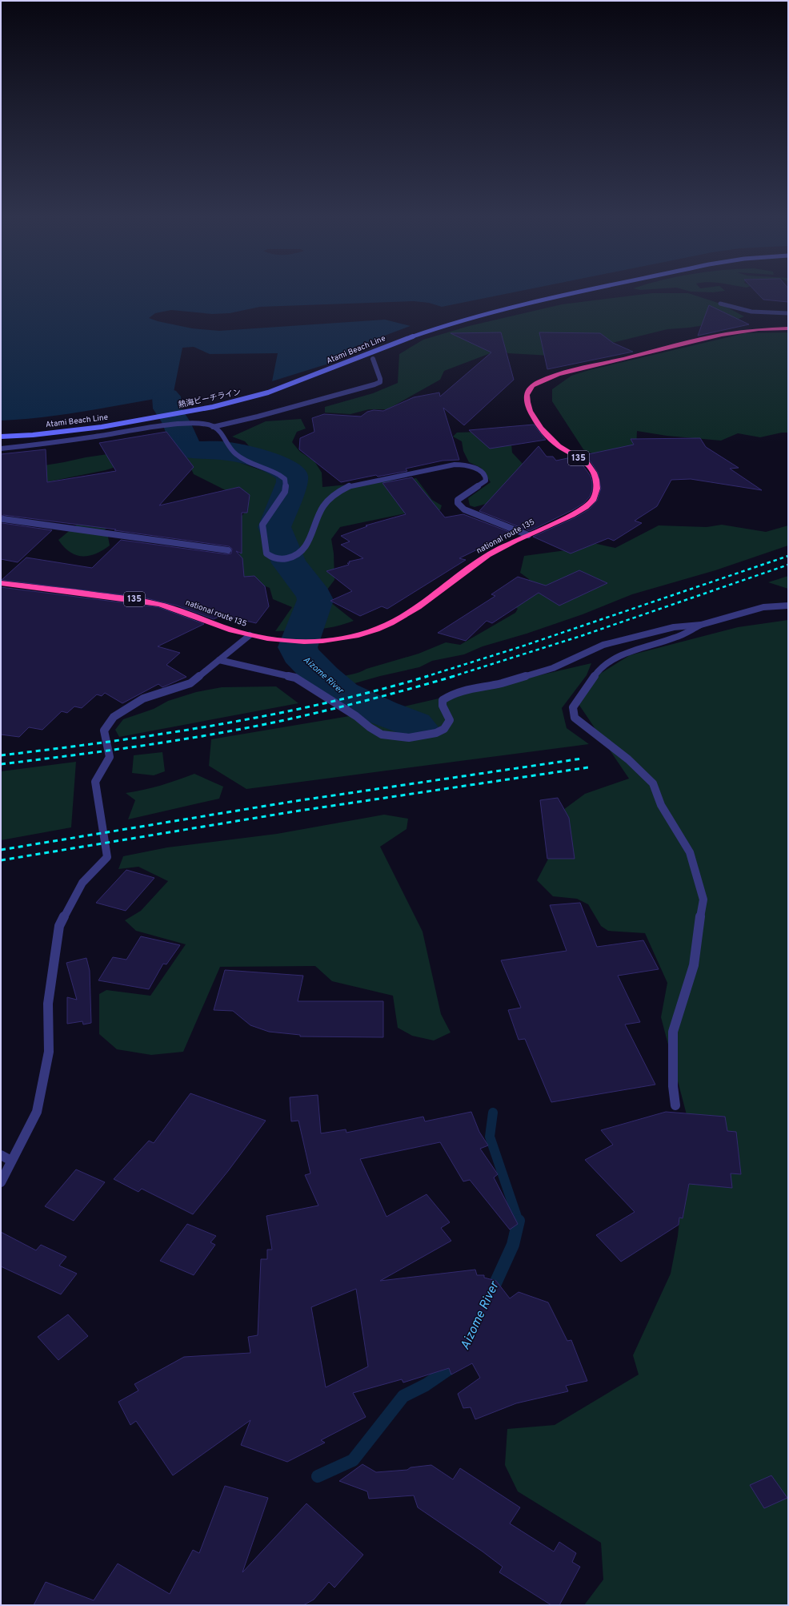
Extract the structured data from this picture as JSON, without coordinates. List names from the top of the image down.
{
  "streets": {
    "highway": ["135", "national route 135"],
    "street": ["Atami Beach Line", "熱海ビーチライン"]
  },
  "crossings": [
    ["Atami Beach Line", "熱海ビーチライン"]
  ],
  "water": ["Aizome River"]
}
